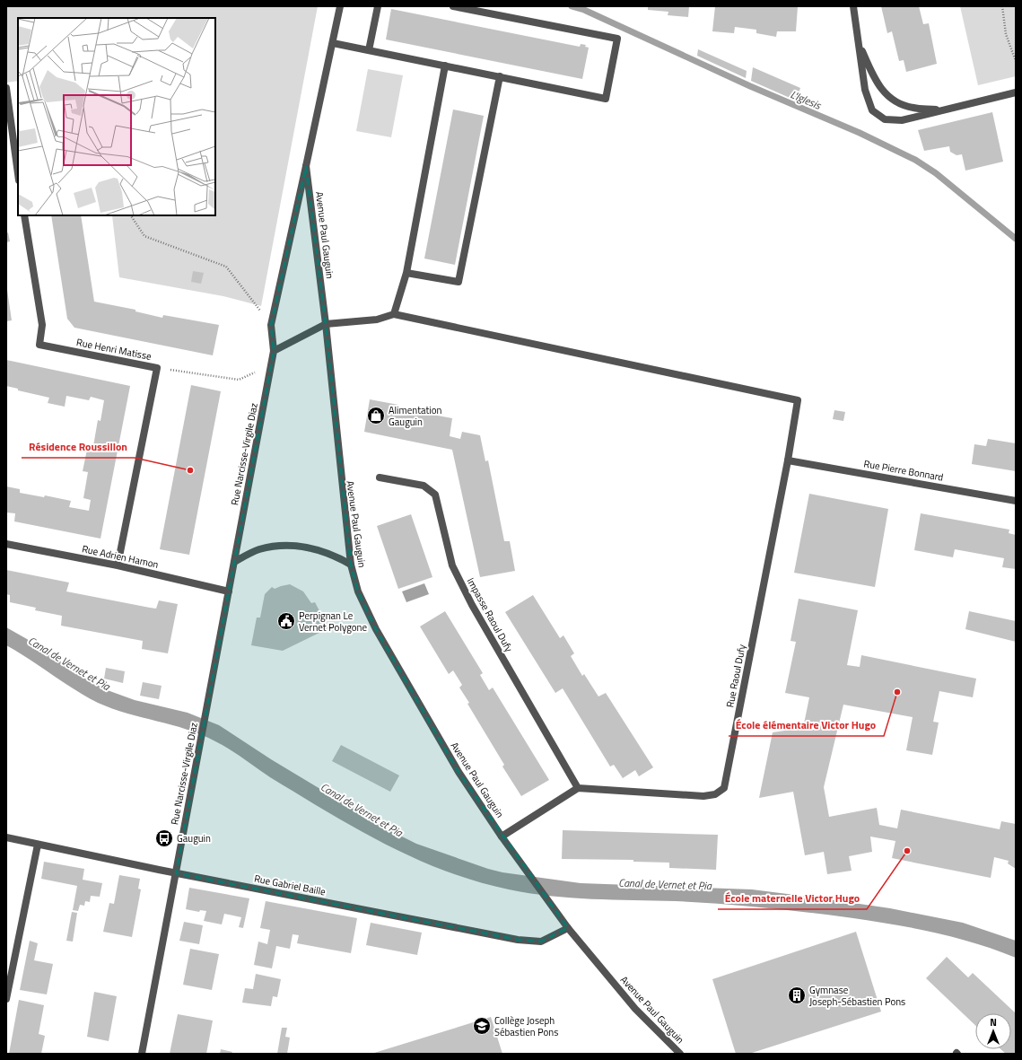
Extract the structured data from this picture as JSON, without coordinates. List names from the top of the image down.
{
  "streets": {
    "street": [
      "Avenue Paul Gauguin",
      "Rue Henri Matisse",
      "Rue Narcisse-Virgile Diaz",
      "Rue Pierre Bonnard",
      "Rue Adrien Hamon",
      "Impasse Raoul Dufy",
      "Rue Raoul Dufy",
      "Rue Gabriel Baille"
    ]
  },
  "crossings": [
    ["Avenue Paul Gauguin", "Rue Narcisse-Virgile Diaz"],
    ["Avenue Paul Gauguin", "Rue Gabriel Baille"],
    ["Rue Henri Matisse", "Rue Adrien Hamon"],
    ["Rue Narcisse-Virgile Diaz", "Rue Adrien Hamon"],
    ["Rue Narcisse-Virgile Diaz", "Rue Gabriel Baille"],
    ["Rue Pierre Bonnard", "Rue Raoul Dufy"],
    ["Impasse Raoul Dufy", "Rue Raoul Dufy"]
  ],
  "water": ["L'Iglesis", "Canal de Vernet et Pia"],
  "places": {
    "shop": ["Alimentation Gauguin"],
    "other": ["Résidence Roussillon", "École élémentaire Victor Hugo", "École maternelle Victor Hugo"],
    "public building": ["Perpignan Le Vernet Polygone"],
    "bus stop": ["Gauguin"],
    "building": ["Gymnase Joseph-Sébastien Pons"],
    "school or university": ["Collège Joseph Sébastien Pons"]
  },
  "north": "top"
}
